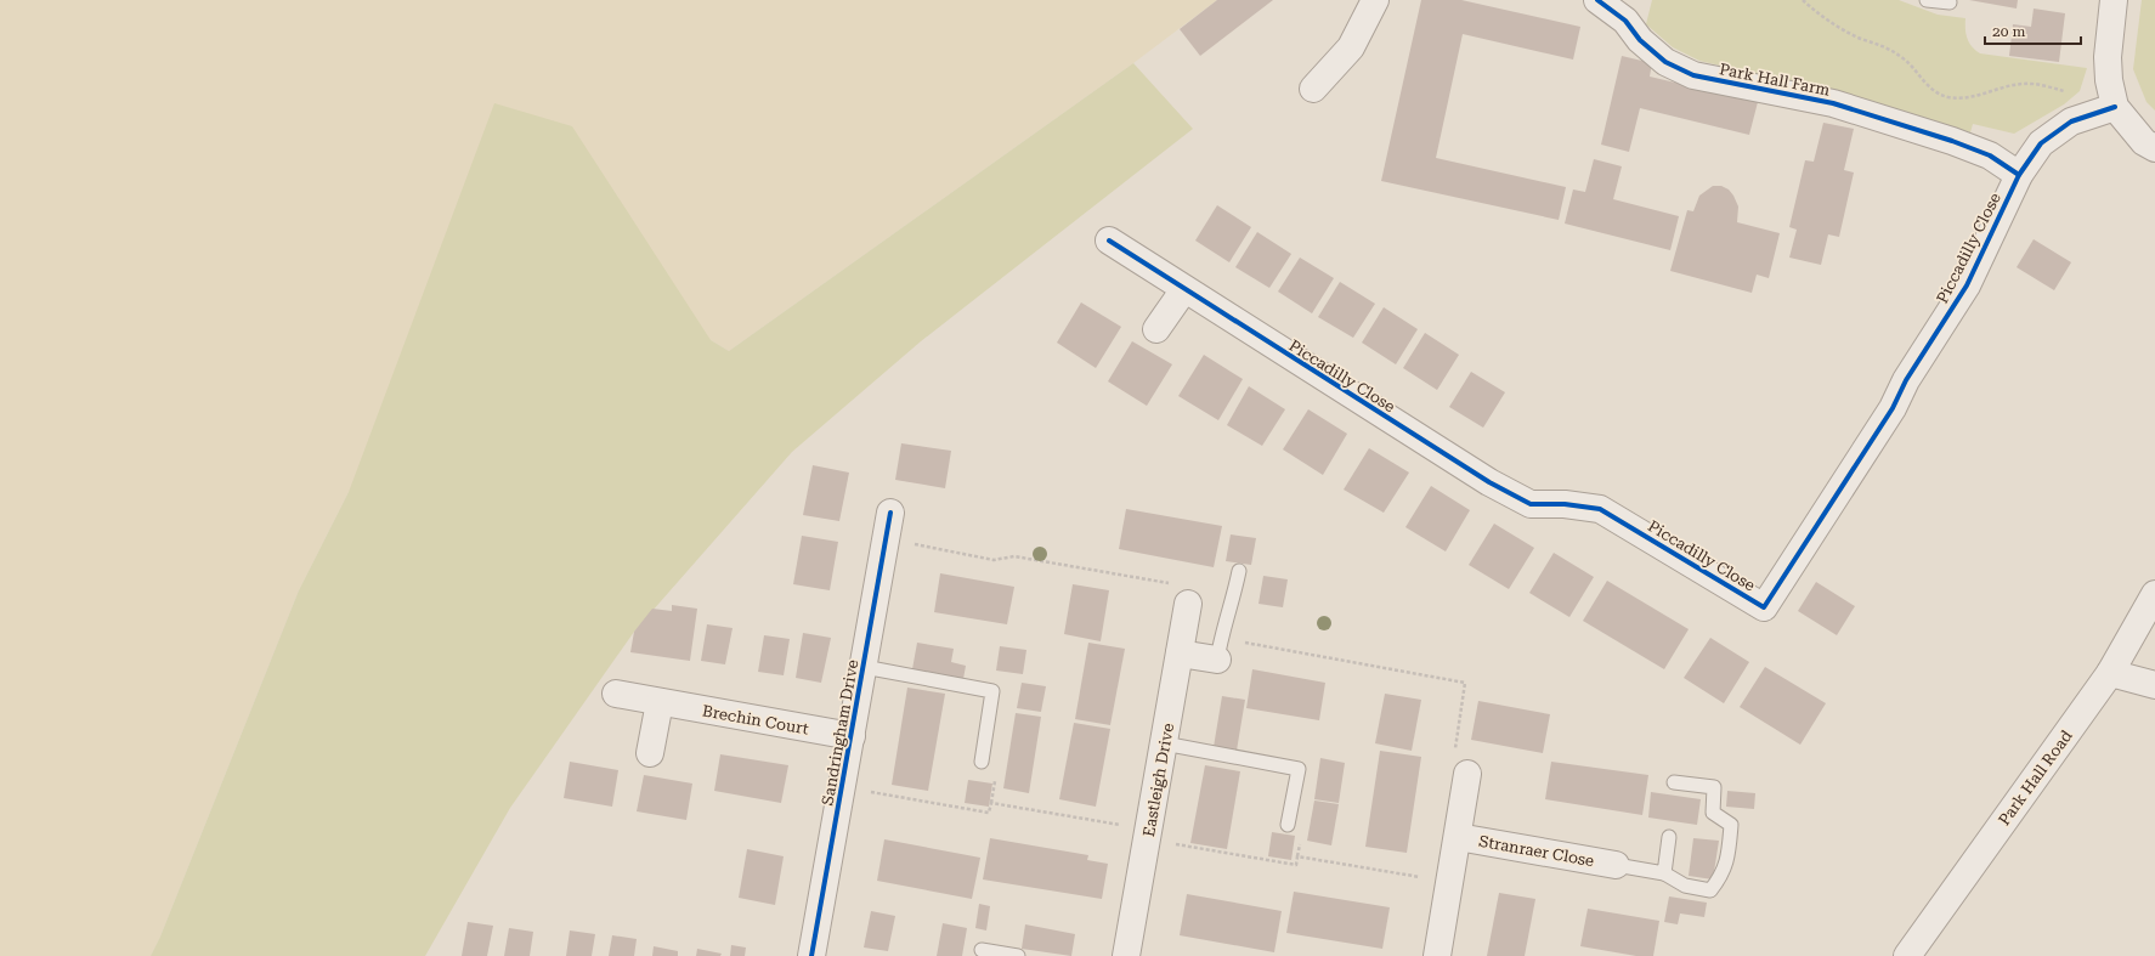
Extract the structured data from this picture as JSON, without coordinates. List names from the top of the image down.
{
  "streets": {
    "street": [
      "Park Hall Farm",
      "Piccadilly Close",
      "Brechin Court",
      "Sandringham Drive",
      "Park Hall Road",
      "Eastleigh Drive",
      "Stranraer Close"
    ]
  },
  "crossings": [
    ["Park Hall Farm", "Piccadilly Close"],
    ["Brechin Court", "Sandringham Drive"]
  ],
  "scale_bar": "20 m"
}
